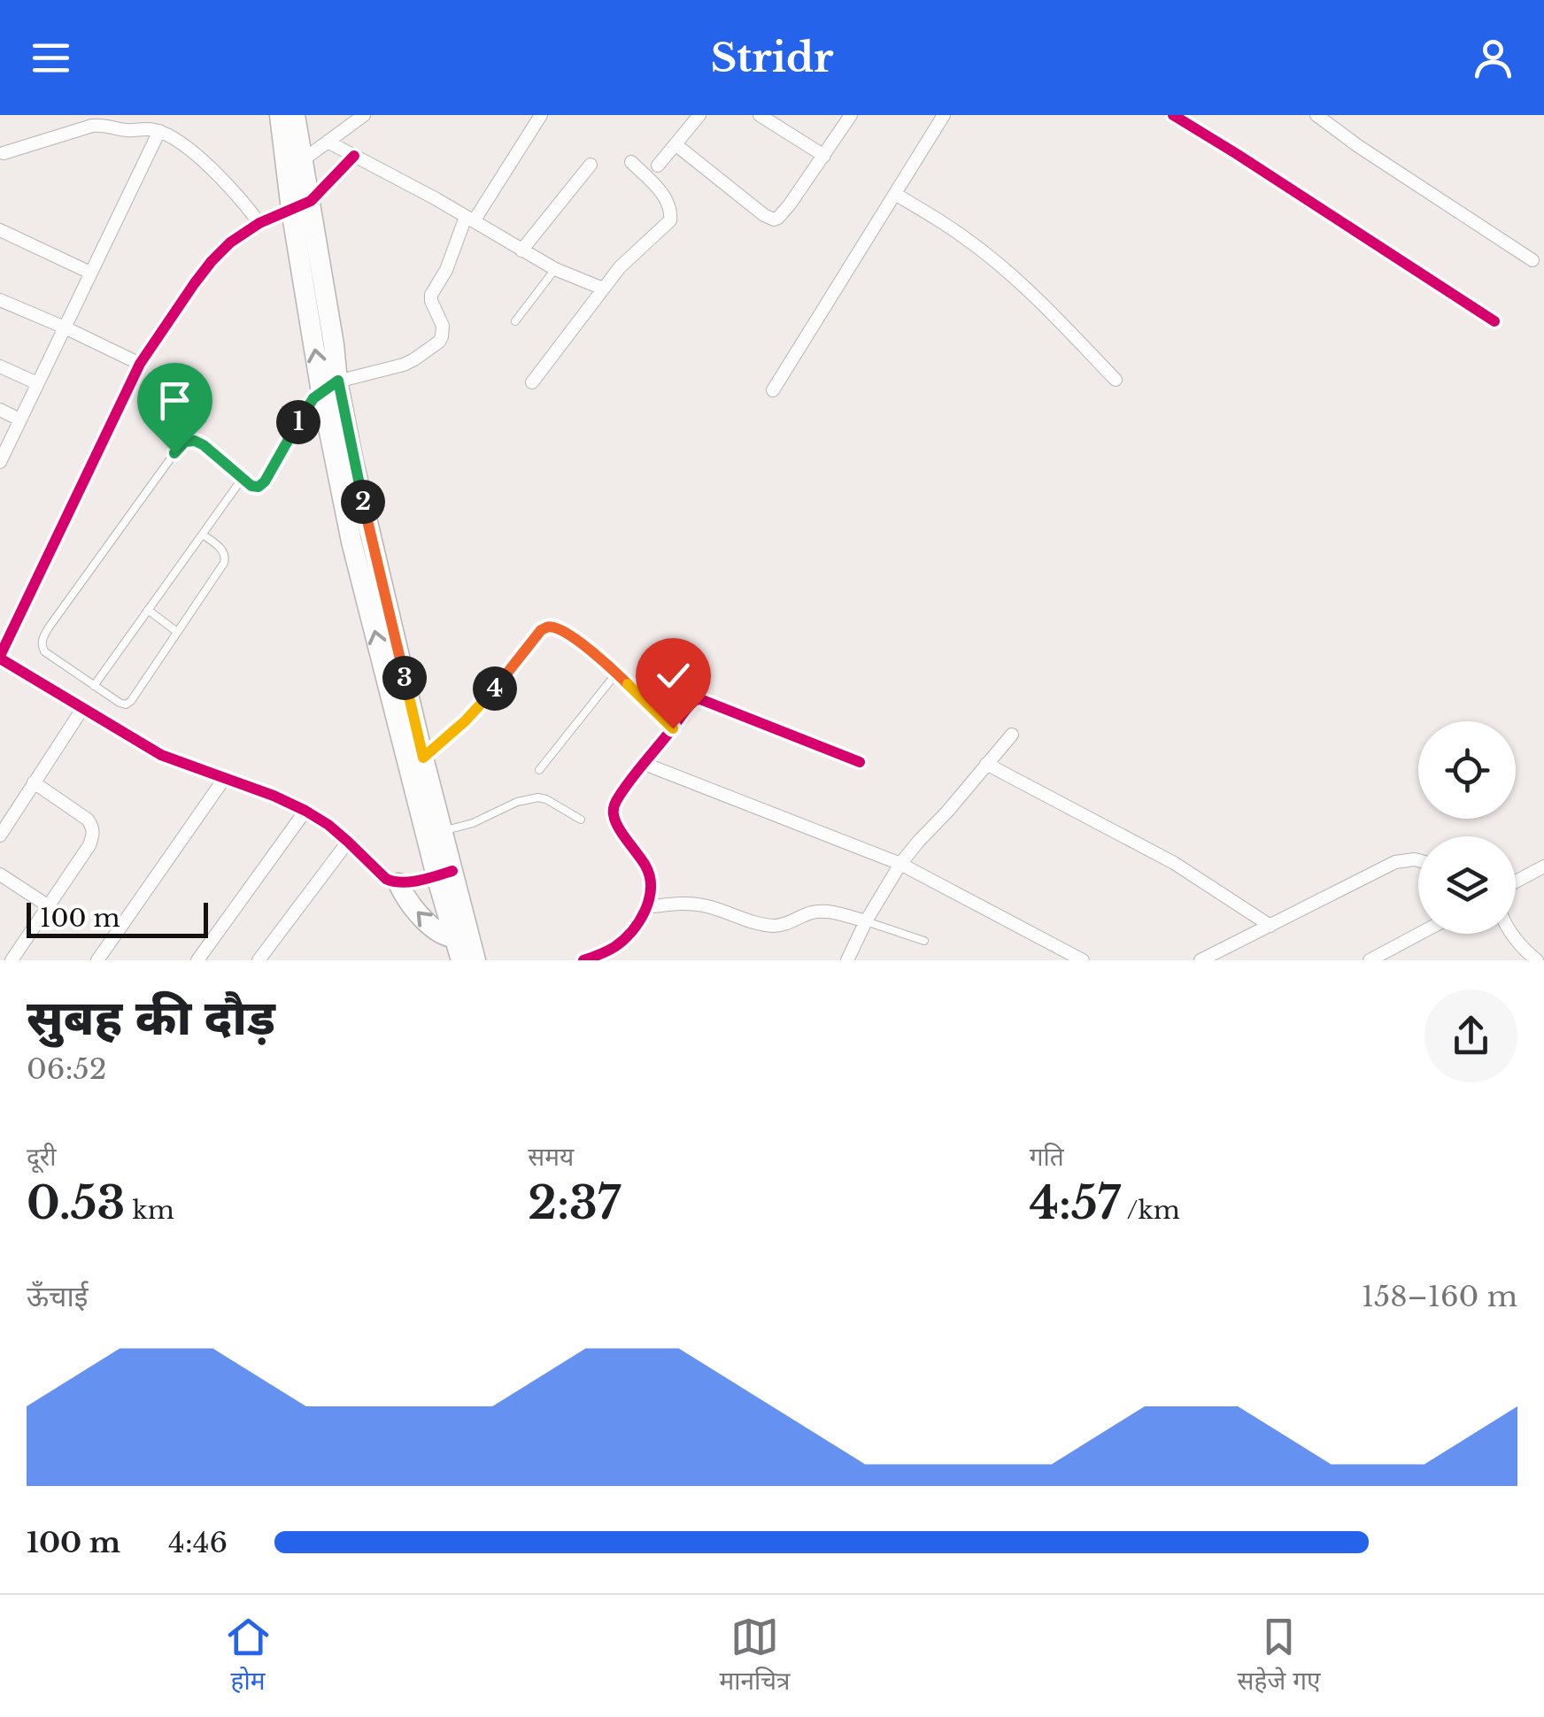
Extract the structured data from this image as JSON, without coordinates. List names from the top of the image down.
{
  "scale_bar": "100 m",
  "page": {
    "header": "Stridr",
    "pins": [
      "1",
      "2",
      "3",
      "4"
    ],
    "scale": "100 m",
    "heading": ["सुबह की दौड़", "06:52"],
    "stats": [
      ["दूरी", "0.53 km"],
      ["समय", "2:37"],
      ["गति", "4:57 /km"]
    ],
    "chart": ["ऊँचाई", "158–160 m"],
    "list": [
      {
        "name": "100 m",
        "note": "4:46"
      }
    ],
    "tabs": ["होम", "मानचित्र", "सहेजे गए"]
  }
}
